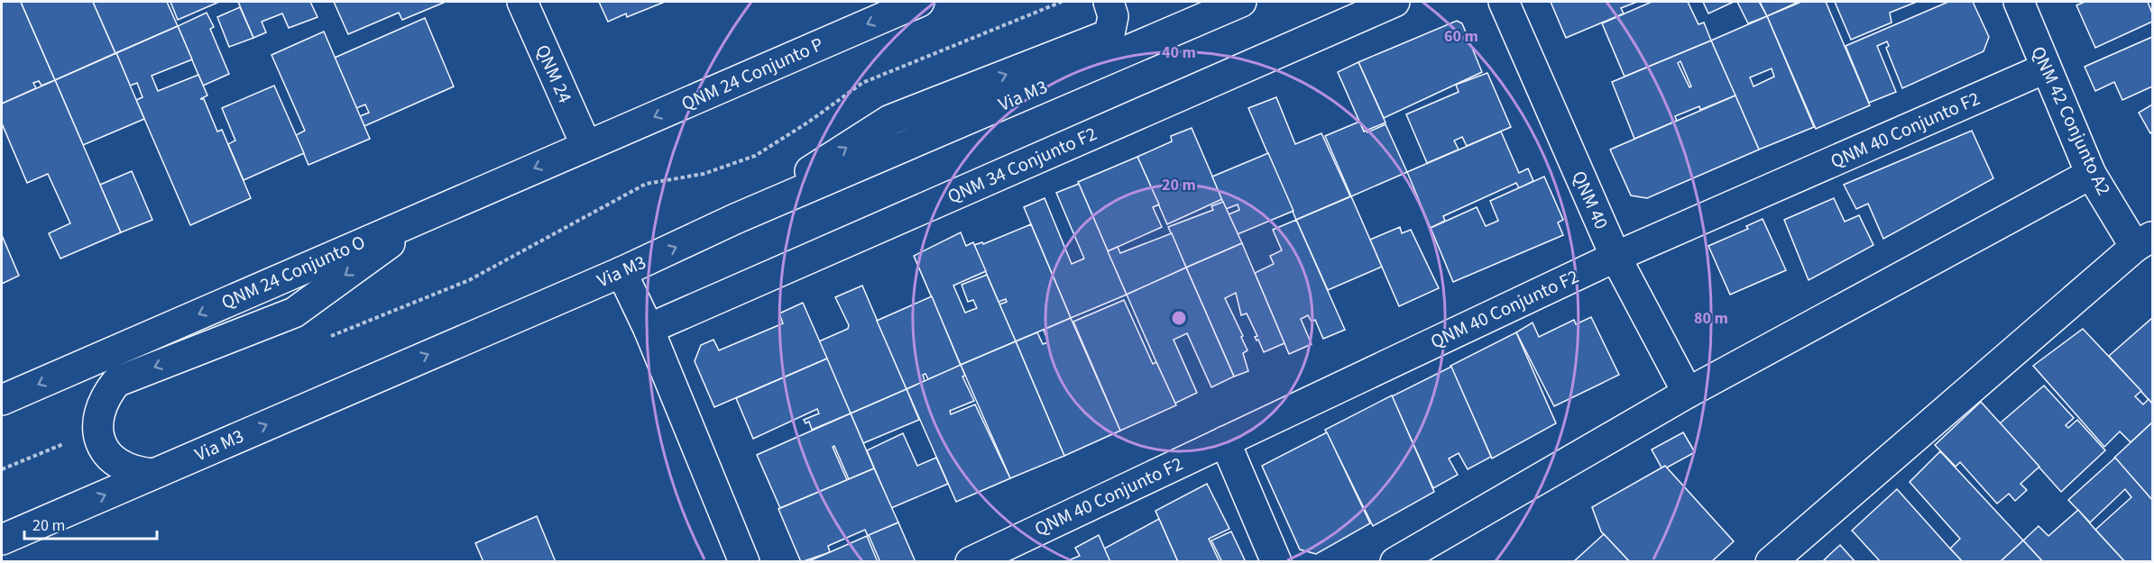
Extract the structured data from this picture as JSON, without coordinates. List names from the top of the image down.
{
  "streets": {
    "street": [
      "QNM 24",
      "QNM 24 Conjunto P",
      "Via M3",
      "QNM 42 Conjunto A2",
      "QNM 40 Conjunto F2",
      "QNM 34 Conjunto F2",
      "QNM 40",
      "QNM 24 Conjunto O"
    ]
  },
  "crossings": [
    ["QNM 24", "QNM 24 Conjunto P"],
    ["QNM 24", "QNM 24 Conjunto O"],
    ["QNM 24 Conjunto P", "QNM 24 Conjunto O"],
    ["QNM 42 Conjunto A2", "QNM 40 Conjunto F2"],
    ["QNM 40 Conjunto F2", "QNM 40"]
  ],
  "scale_bar": "20 m",
  "rings": [
    "60 m",
    "40 m",
    "20 m",
    "80 m"
  ]
}
